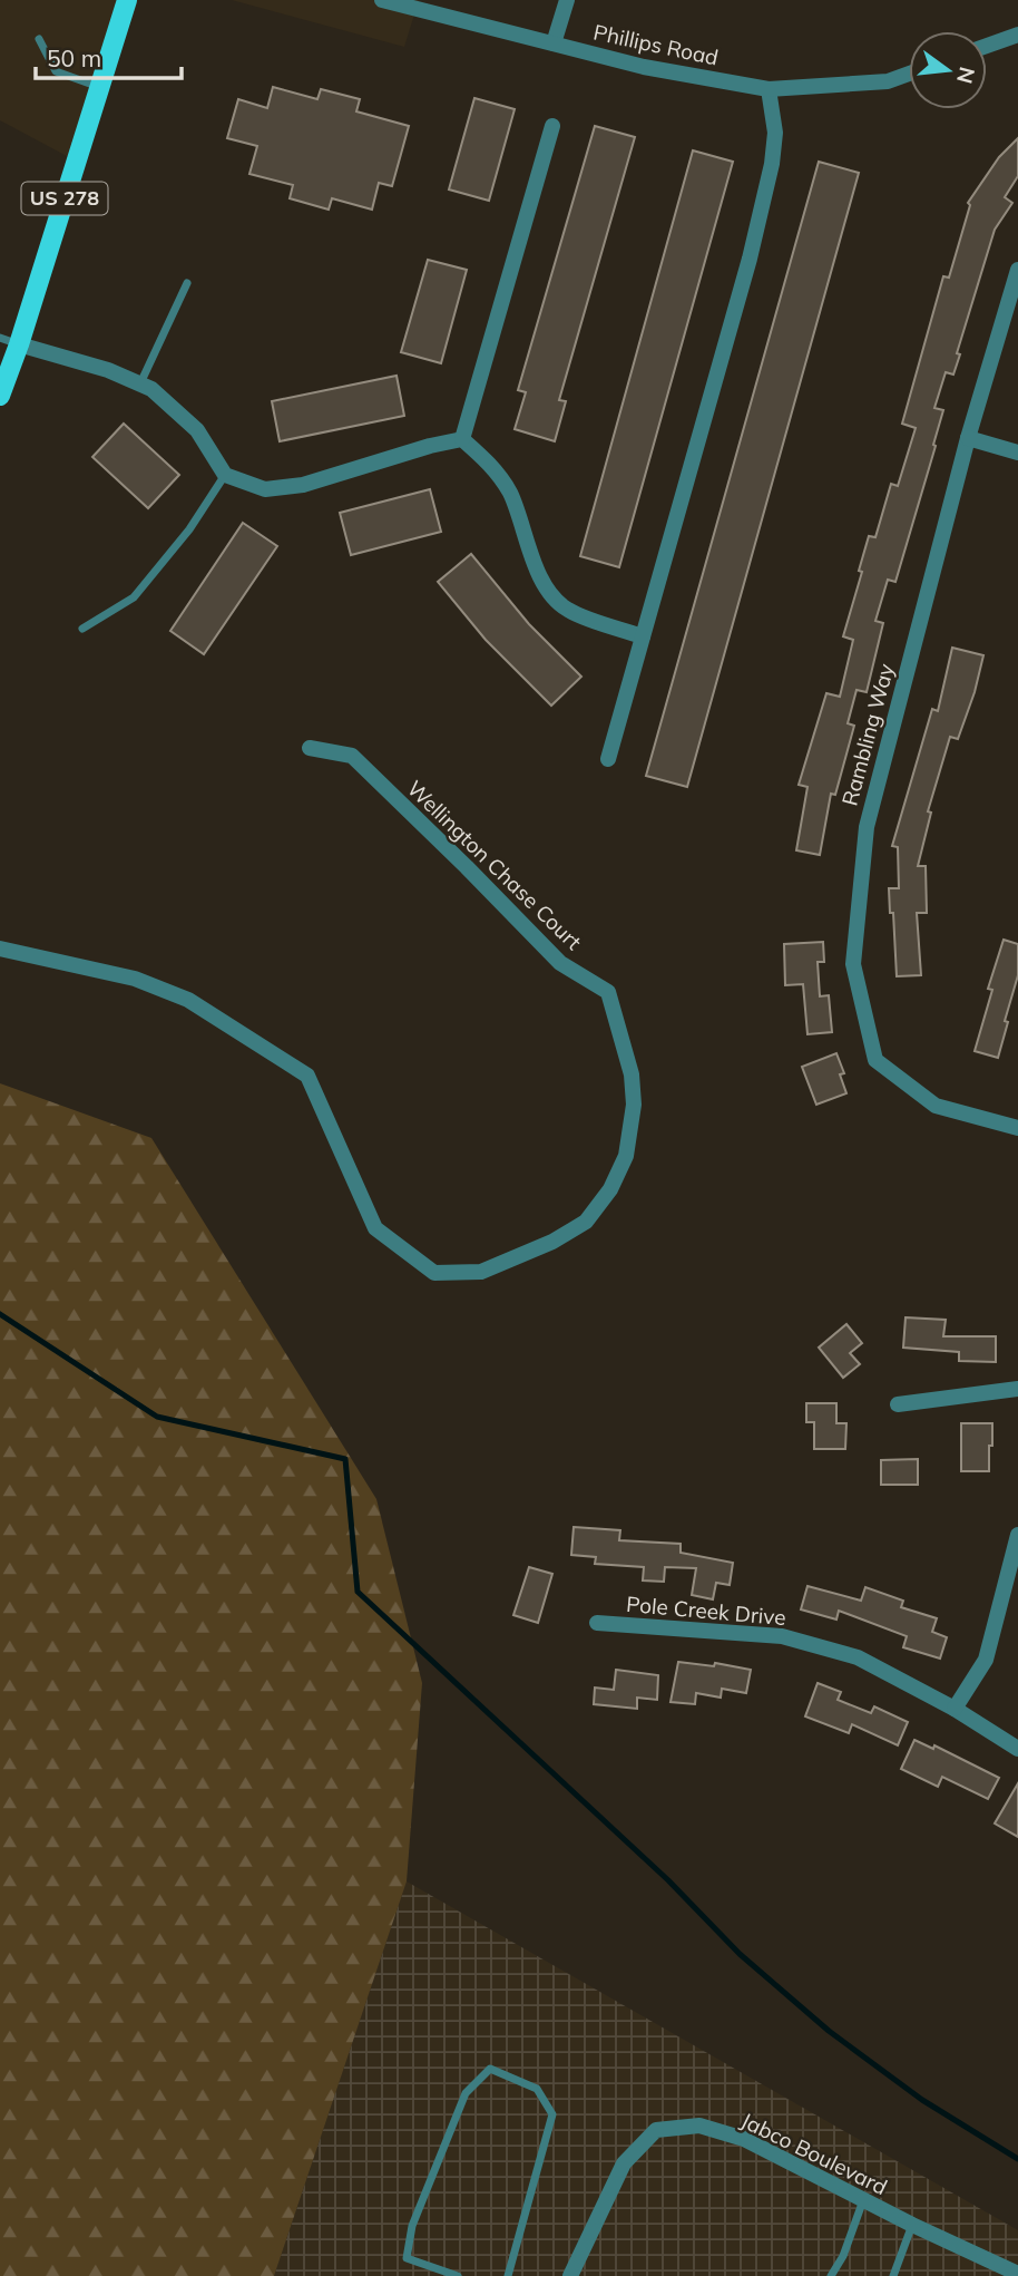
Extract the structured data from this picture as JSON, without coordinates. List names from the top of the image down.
{
  "streets": {
    "main road": ["US 278"],
    "street": [
      "Phillips Road",
      "Rambling Way",
      "Wellington Chase Court",
      "Pole Creek Drive",
      "Jabco Boulevard"
    ]
  },
  "scale_bar": "50 m",
  "north": "right"
}
